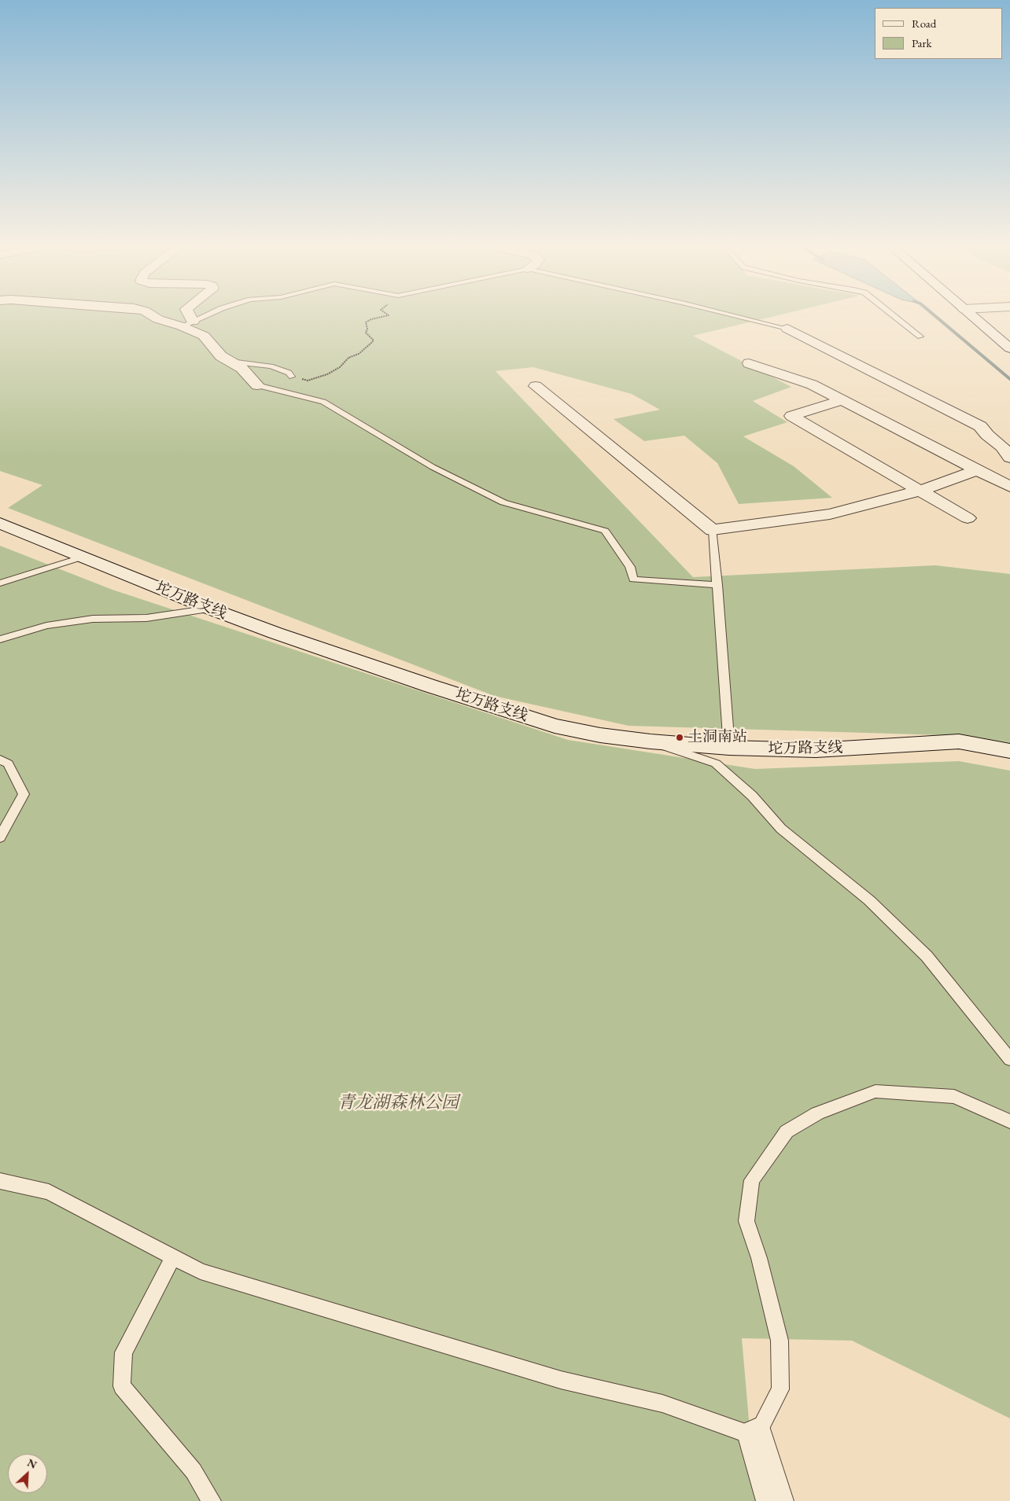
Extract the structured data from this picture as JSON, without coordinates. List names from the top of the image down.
{
  "streets": {
    "street": ["坨万路支线"]
  },
  "parks": ["青龙湖森林公园"],
  "places": ["土洞南站"],
  "legend": ["Road", "Park"],
  "north": "top right"
}
